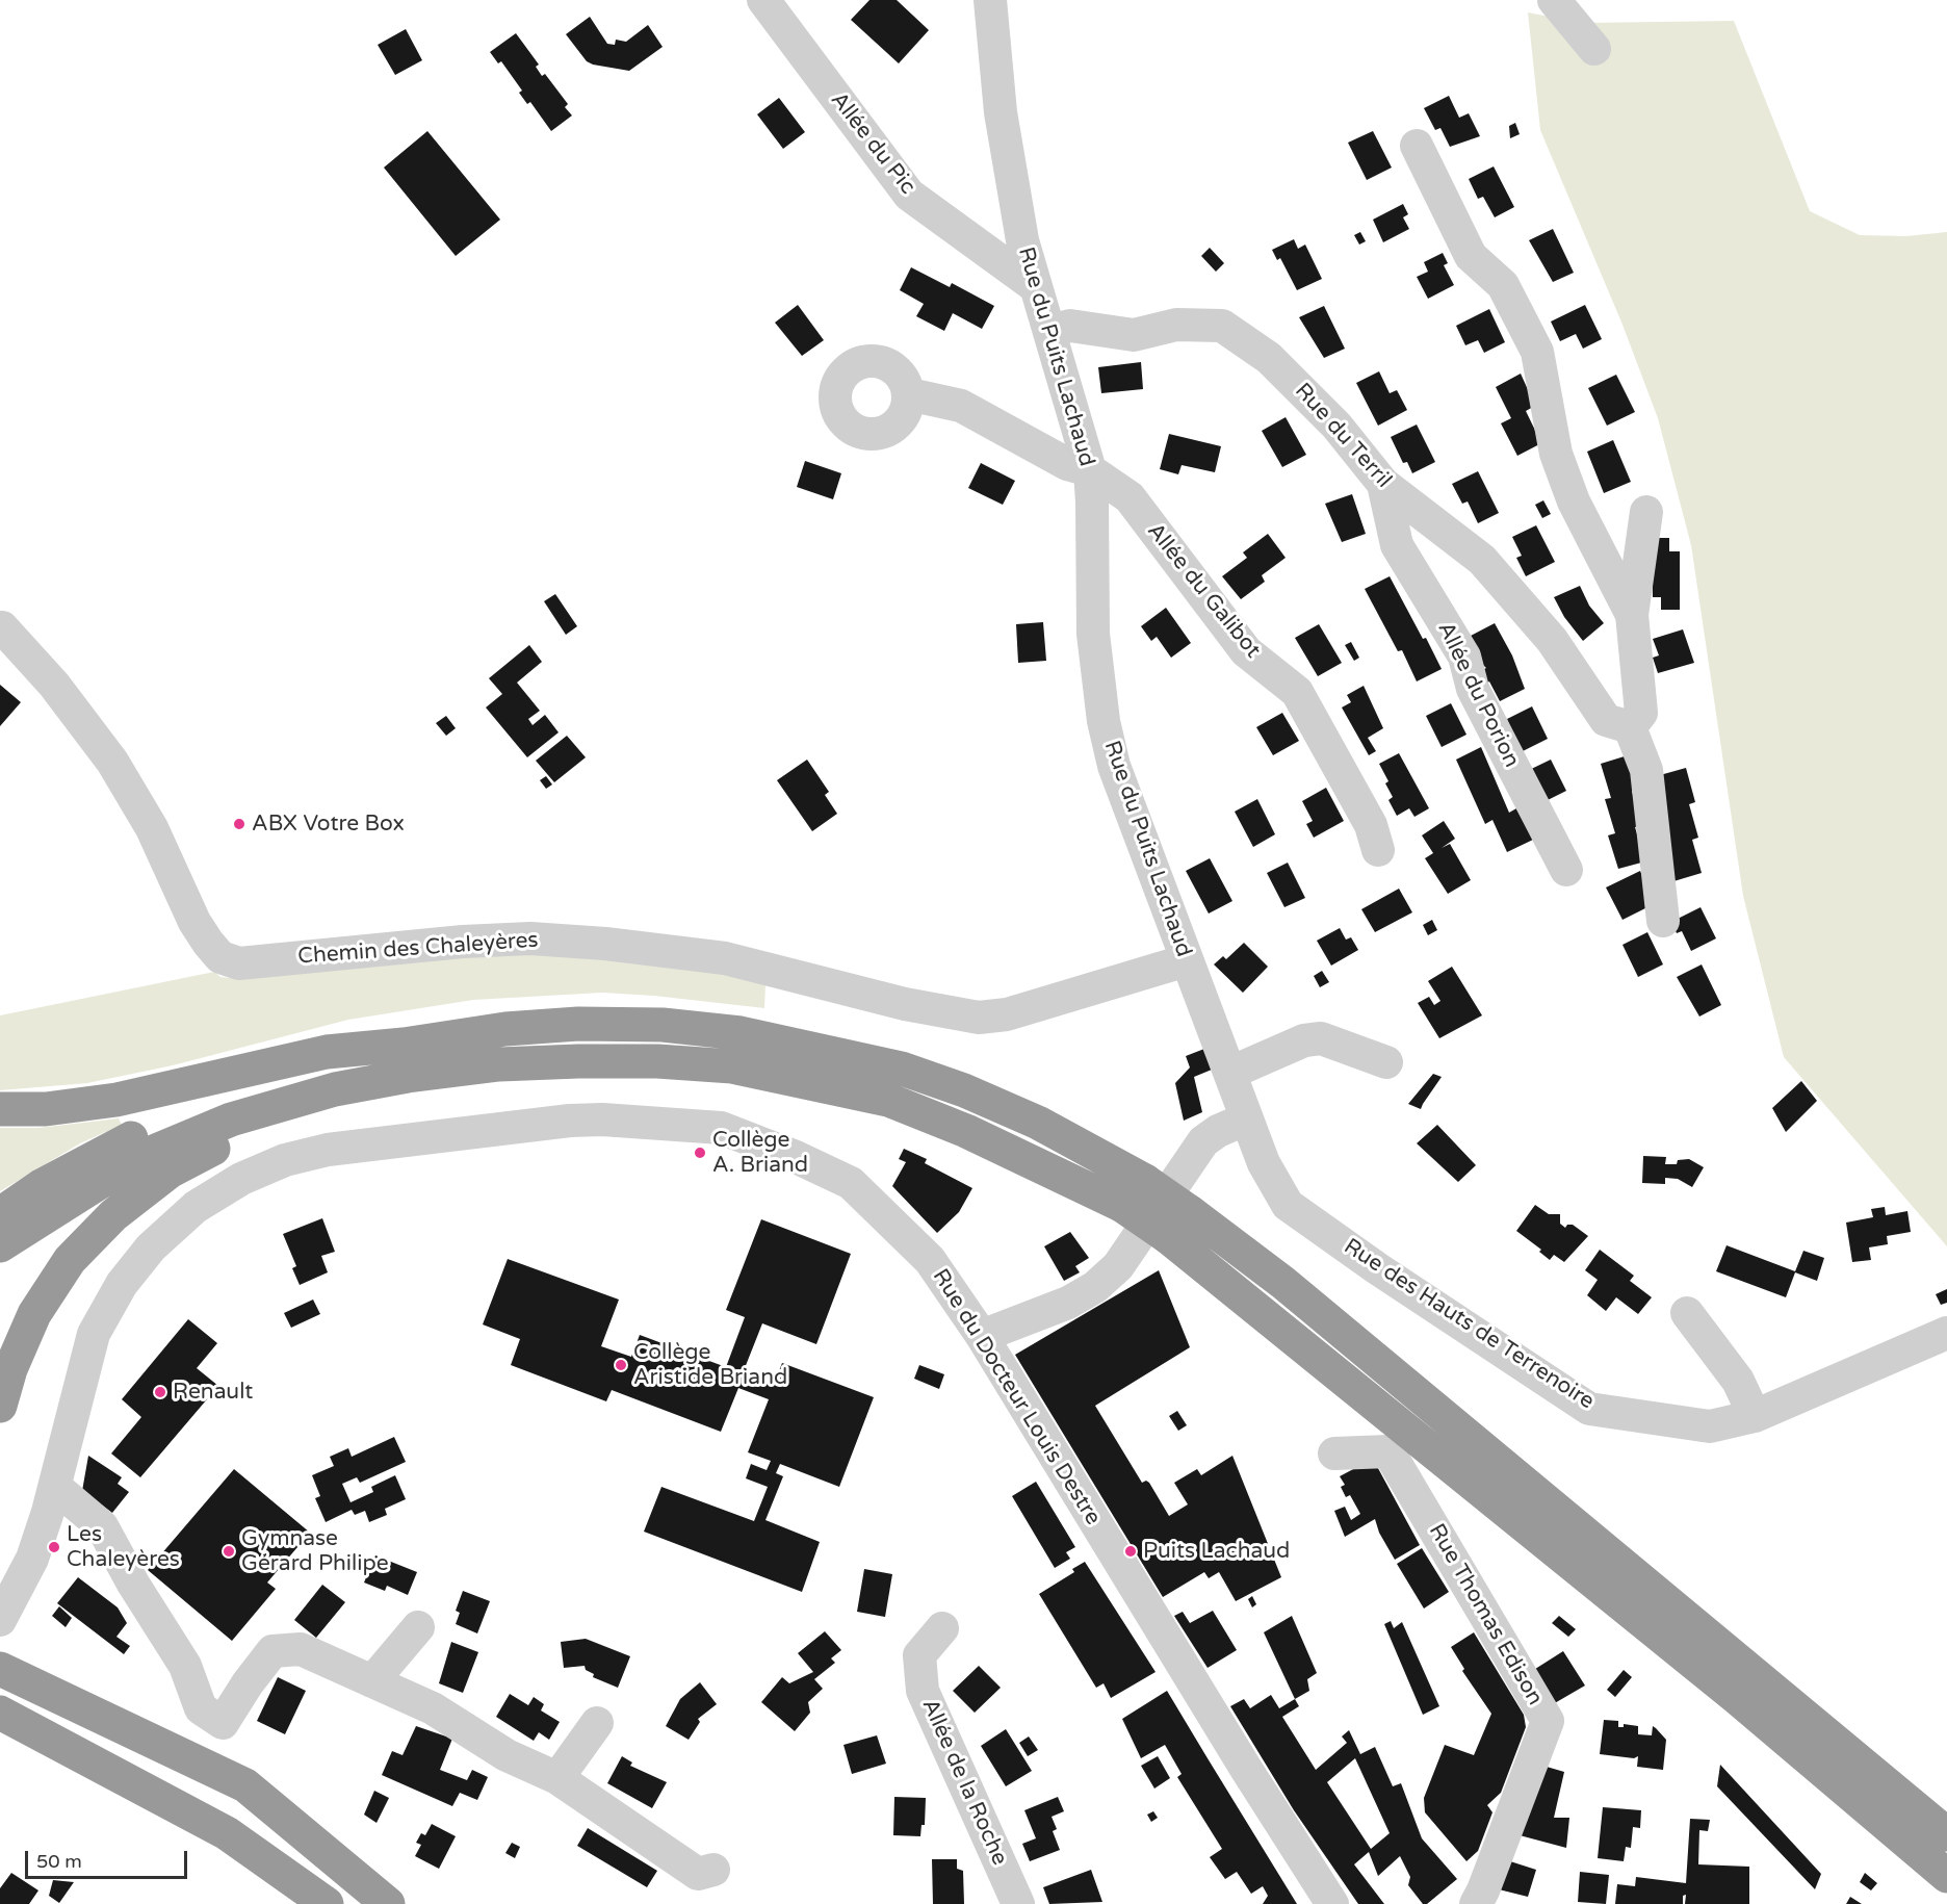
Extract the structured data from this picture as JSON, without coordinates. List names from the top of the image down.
{
  "streets": {
    "street": [
      "Allée du Pic",
      "Rue du Puits Lachaud",
      "Rue du Terril",
      "Allée du Galibot",
      "Allée du Porion",
      "Chemin des Chaleyères",
      "Rue des Hauts de Terrenoire",
      "Rue du Docteur Louis Destre",
      "Rue Thomas Edison",
      "Allée de la Roche"
    ]
  },
  "crossings": [
    ["Allée du Pic", "Rue du Puits Lachaud"],
    ["Rue du Puits Lachaud", "Rue du Terril"],
    ["Rue du Puits Lachaud", "Allée du Galibot"],
    ["Rue du Puits Lachaud", "Chemin des Chaleyères"],
    ["Rue du Puits Lachaud", "Rue des Hauts de Terrenoire"],
    ["Rue du Terril", "Allée du Porion"]
  ],
  "places": [
    "ABX Votre Box",
    "Collège A. Briand",
    "Collège Aristide Briand",
    "Renault",
    "Les Chaleyères",
    "Gymnase Gérard Philipe",
    "Puits Lachaud"
  ],
  "scale_bar": "50 m"
}
